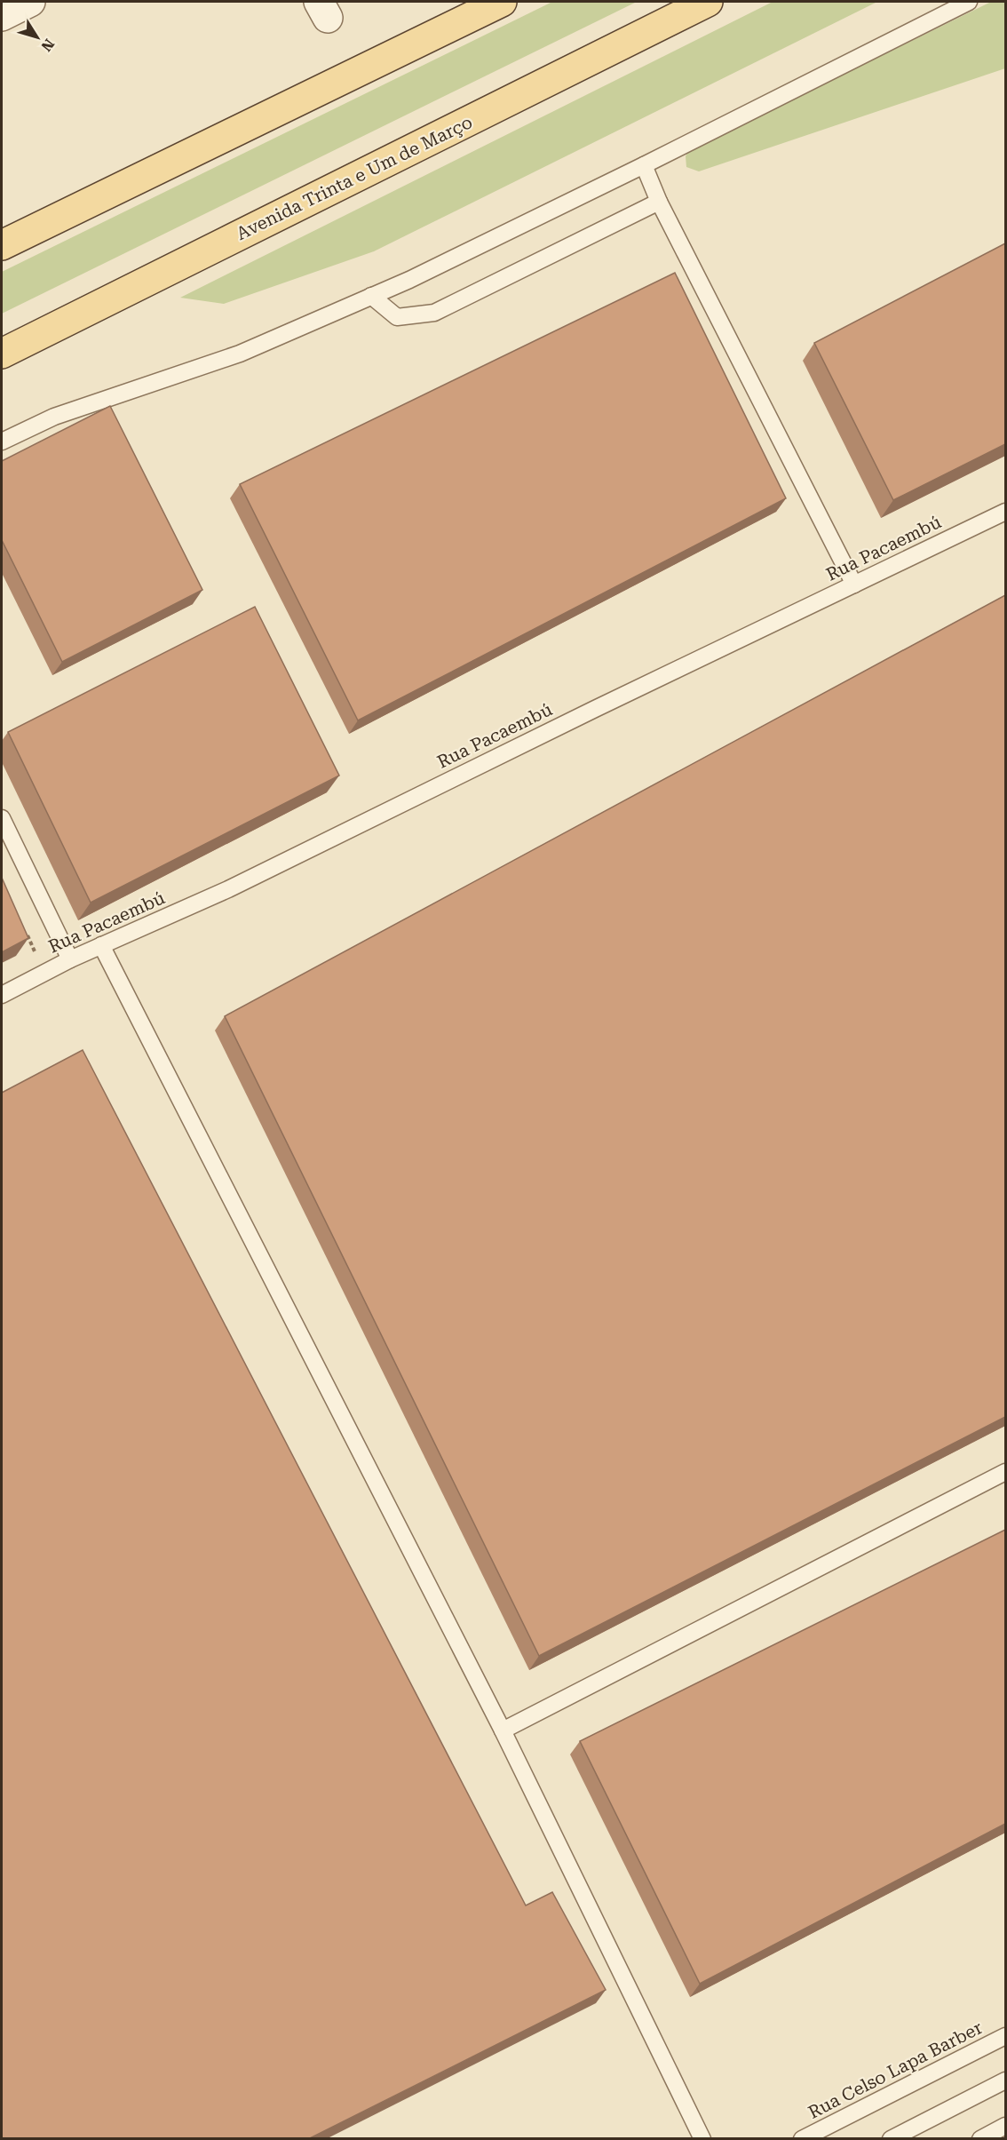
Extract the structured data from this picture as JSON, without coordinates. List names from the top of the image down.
{
  "streets": {
    "main road": ["Avenida Trinta e Um de Março"],
    "lane": ["Rua Pacaembú", "Rua Celso Lapa Barber"]
  },
  "north": "bottom right"
}
